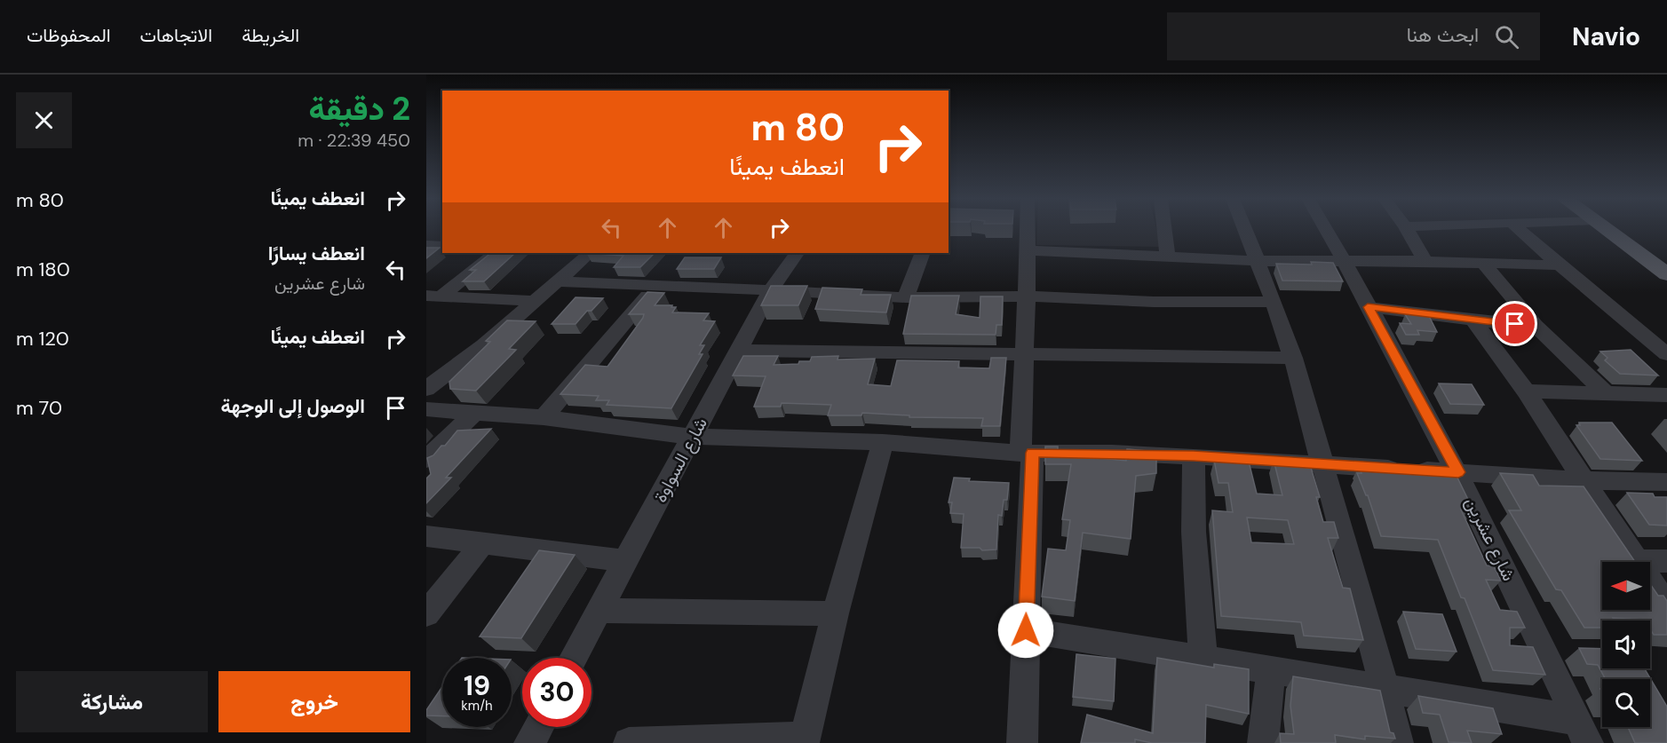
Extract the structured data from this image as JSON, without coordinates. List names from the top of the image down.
{
  "streets": {
    "street": ["شارع السواوة", "شارع عشرين"]
  },
  "north": "left",
  "page": {
    "header": "Navio",
    "search": "ابحث هنا",
    "nav": ["الخريطة", "الاتجاهات", "المحفوظات"],
    "heading": ["2 دقيقة", "450 m · 22:39"],
    "turn": ["80 m", "انعطف يمينًا"],
    "list": [
      {
        "name": "انعطف يمينًا",
        "value": "80 m"
      },
      {
        "name": "انعطف يسارًا",
        "note": "شارع عشرين",
        "value": "180 m"
      },
      {
        "name": "انعطف يمينًا",
        "value": "120 m"
      },
      {
        "name": "الوصول إلى الوجهة",
        "value": "70 m"
      }
    ],
    "speed": "19 km/h",
    "limit": "30",
    "buttons": ["خروج", "مشاركة"]
  }
}
